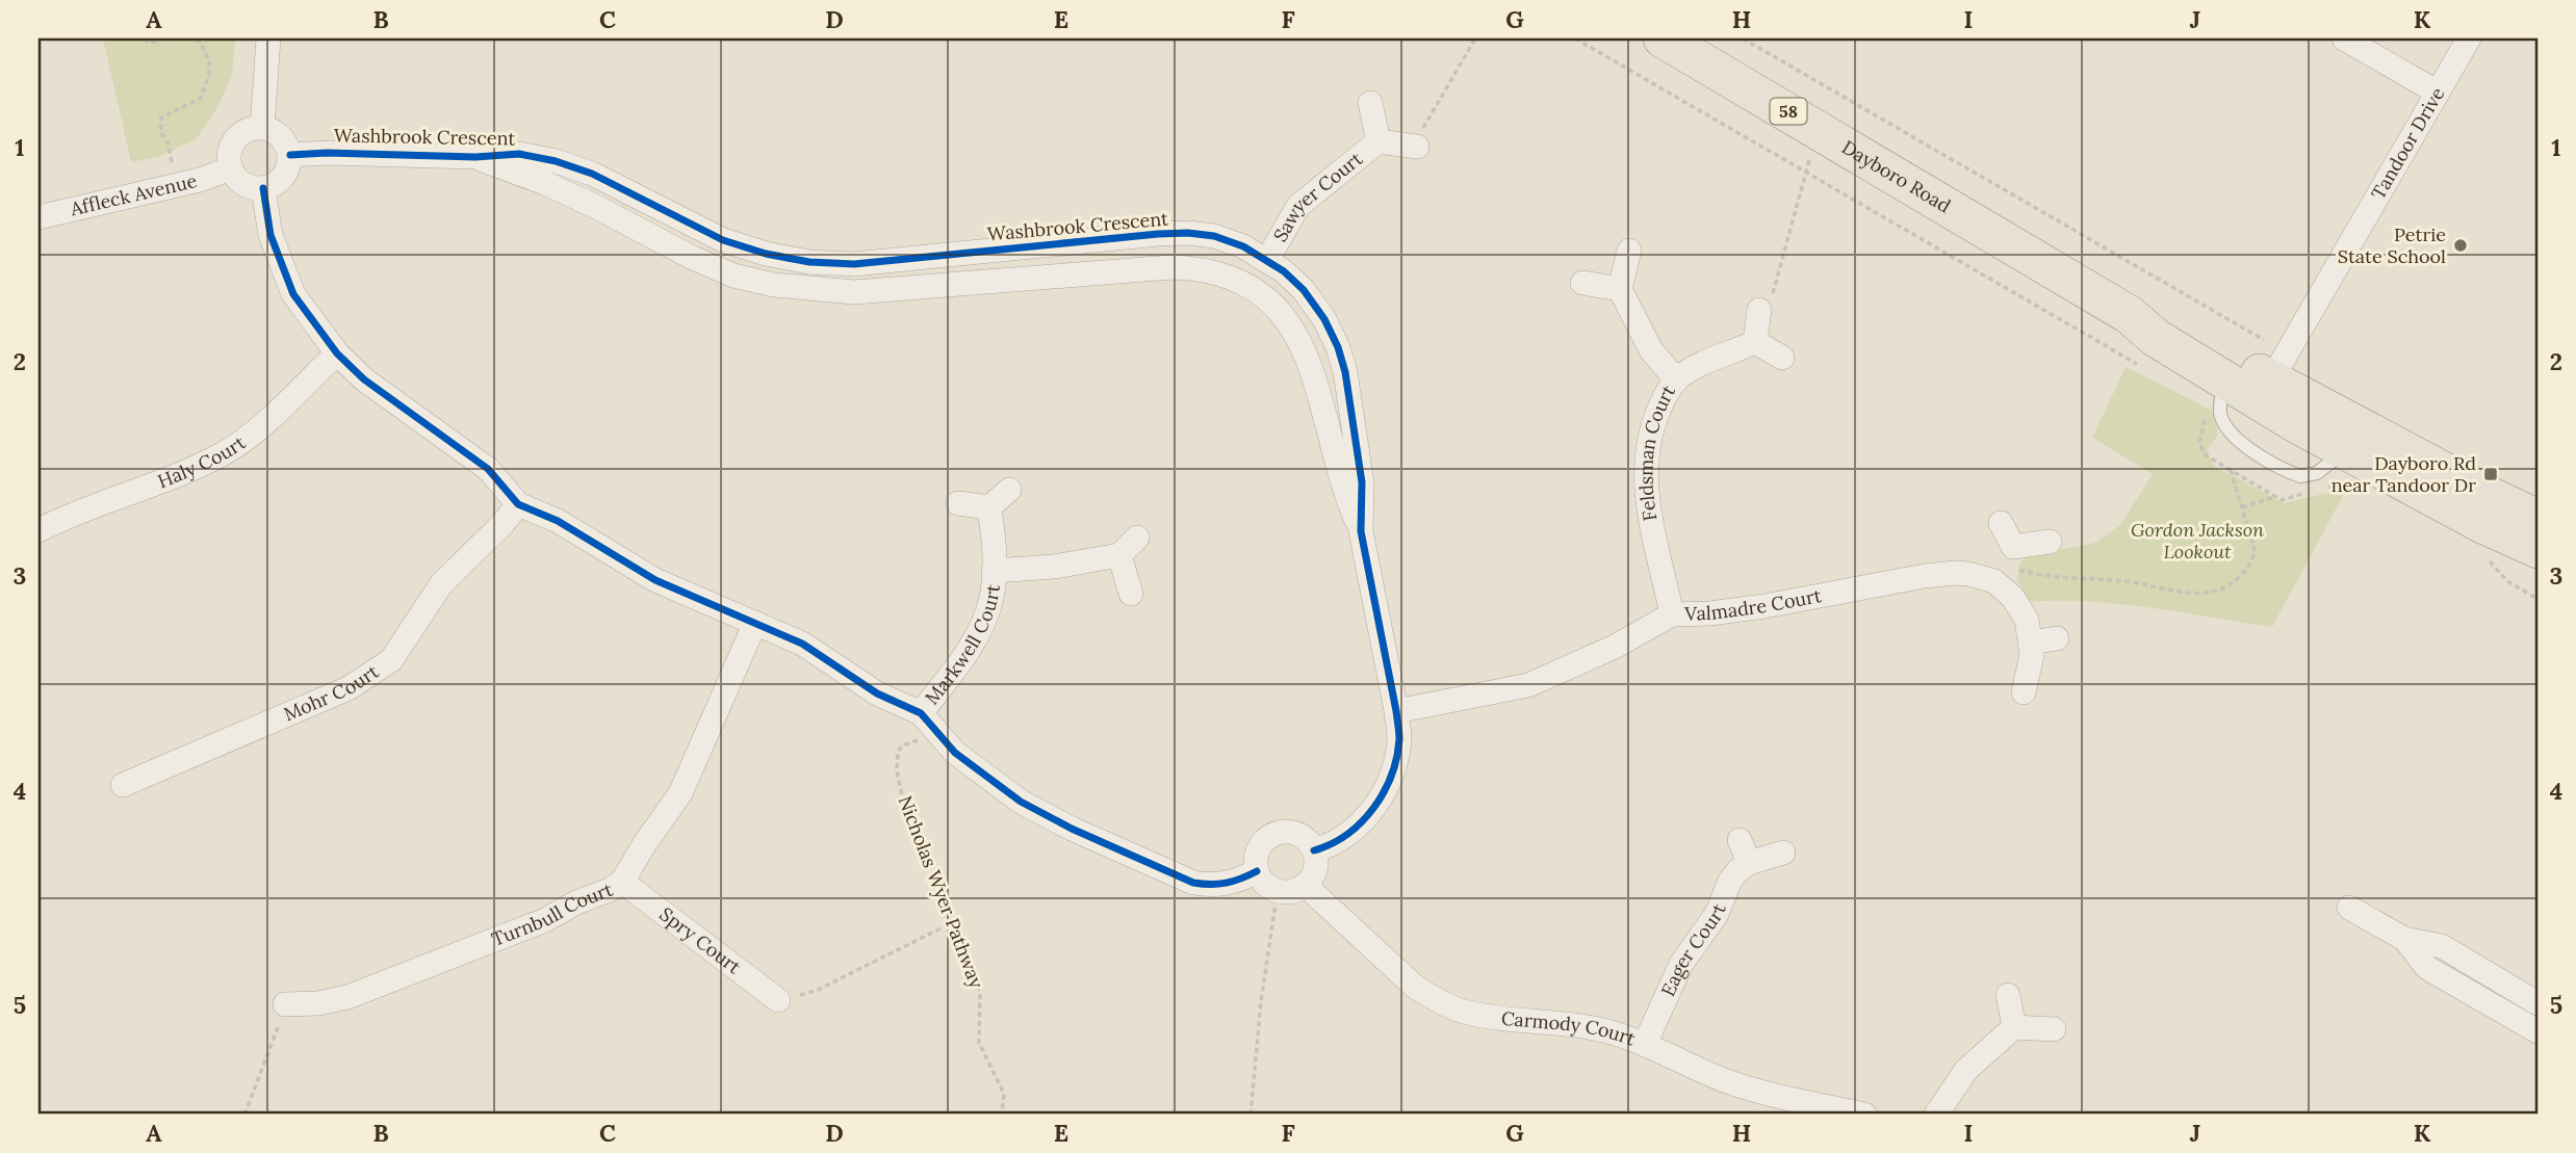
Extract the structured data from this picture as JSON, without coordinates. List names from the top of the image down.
{
  "streets": {
    "main road": ["58", "Dayboro Road"],
    "street": [
      "Washbrook Crescent",
      "Tandoor Drive",
      "Affleck Avenue",
      "Sawyer Court",
      "Feldsman Court",
      "Haly Court",
      "Valmadre Court",
      "Markwell Court",
      "Mohr Court",
      "Turnbull Court",
      "Spry Court",
      "Eager Court",
      "Carmody Court"
    ],
    "path": ["Nicholas Wyer Pathway"]
  },
  "crossings": [
    ["Washbrook Crescent", "Affleck Avenue"],
    ["Washbrook Crescent", "Sawyer Court"],
    ["Washbrook Crescent", "Valmadre Court"],
    ["Washbrook Crescent", "Carmody Court"],
    ["Tandoor Drive", "Dayboro Road"],
    ["Feldsman Court", "Valmadre Court"],
    ["Turnbull Court", "Spry Court"],
    ["Eager Court", "Carmody Court"]
  ],
  "parks": ["Gordon Jackson Lookout"],
  "places": {
    "other": ["Petrie State School"],
    "transit": ["Dayboro Rd near Tandoor Dr"]
  },
  "grid": {
    "columns": [
      "A",
      "B",
      "C",
      "D",
      "E",
      "F",
      "G",
      "H",
      "I",
      "J",
      "K"
    ],
    "rows": [
      "1",
      "2",
      "3",
      "4",
      "5"
    ]
  }
}
